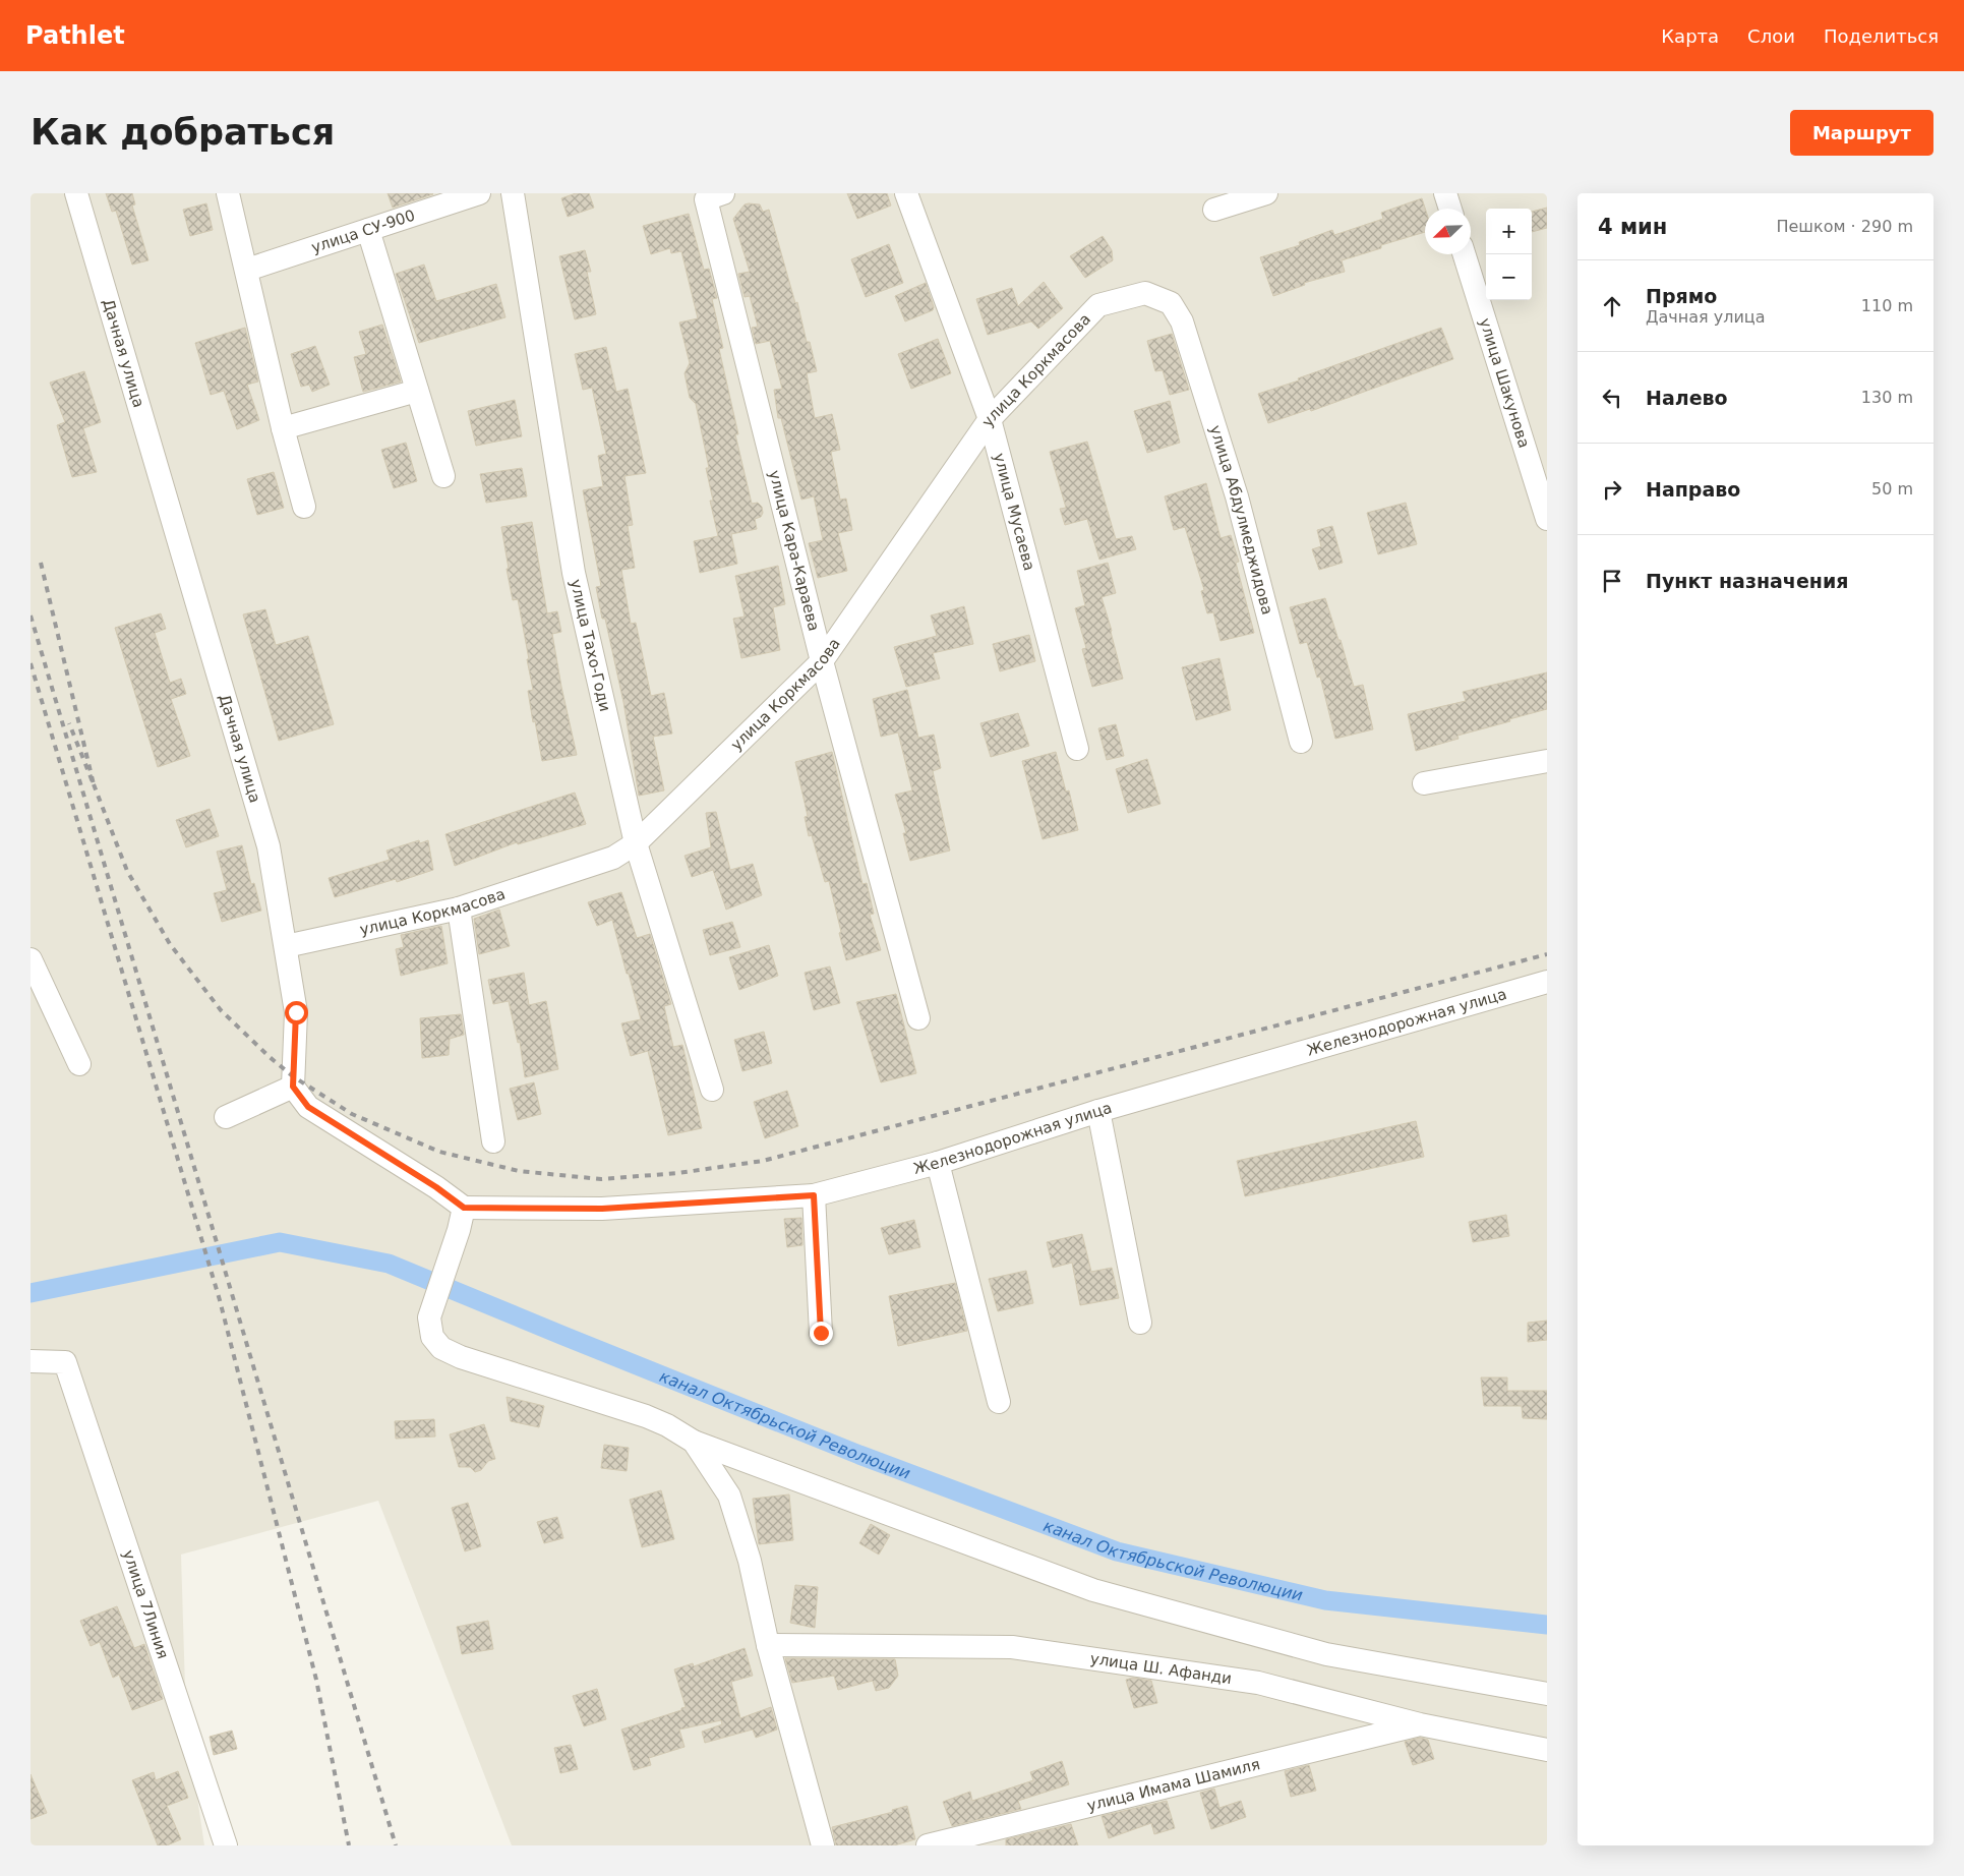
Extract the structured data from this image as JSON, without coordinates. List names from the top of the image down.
{
  "streets": {
    "street": [
      "улица СУ-900",
      "Дачная улица",
      "улица Коркмасова",
      "улица Шакунова",
      "улица Мусаева",
      "улица Абдулмеджидова",
      "улица Кара-Караева",
      "улица Тахо-Годи",
      "Железнодорожная улица",
      "улица 7Линия",
      "улица Ш. Афанди",
      "улица Имама Шамиля"
    ]
  },
  "crossings": [
    ["Дачная улица", "улица Коркмасова"],
    ["улица Коркмасова", "улица Мусаева"],
    ["улица Коркмасова", "улица Абдулмеджидова"],
    ["улица Коркмасова", "улица Кара-Караева"],
    ["улица Коркмасова", "улица Тахо-Годи"],
    ["улица Ш. Афанди", "улица Имама Шамиля"]
  ],
  "water": ["канал Октябрьской Революции"],
  "north": "bottom left",
  "page": {
    "header": "Pathlet",
    "nav": ["Карта", "Слои", "Поделиться"],
    "buttons": "Маршрут",
    "title": "Как добраться",
    "heading": ["4 мин", "Пешком · 290 m"],
    "map_buttons": ["+", "−"],
    "list": [
      ["Прямо", "Дачная улица", "110 m"],
      ["Налево", "130 m"],
      ["Направо", "50 m"],
      "Пункт назначения"
    ]
  }
}
